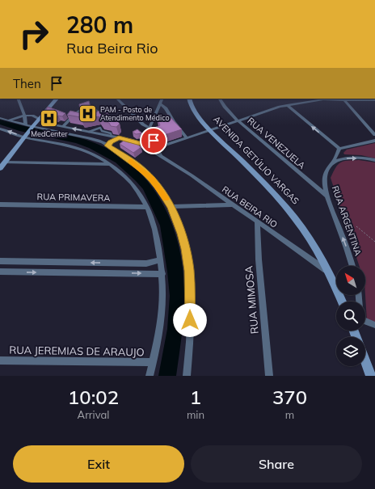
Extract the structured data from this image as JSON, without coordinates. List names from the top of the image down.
{
  "streets": {
    "main road": ["AVENIDA GETÚLIO VARGAS"],
    "street": [
      "RUA VENEZUELA",
      "RUA PRIMAVERA",
      "RUA BEIRA RIO",
      "RUA ARGENTINA",
      "RUA MIMOSA",
      "RUA JEREMIAS DE ARAUJO"
    ]
  },
  "crossings": [
    ["RUA VENEZUELA", "RUA ARGENTINA"],
    ["AVENIDA GETÚLIO VARGAS", "RUA BEIRA RIO"],
    ["RUA BEIRA RIO", "RUA MIMOSA"]
  ],
  "one_way": ["RUA ARGENTINA"],
  "places": {
    "hospital": ["PAM - Posto de Atendimento Médico", "MedCenter"]
  },
  "north": "top left",
  "page": {
    "turn": ["280 m", "Rua Beira Rio"],
    "then": "Then",
    "eta": [
      "10:02",
      "Arrival",
      "1",
      "min",
      "370",
      "m"
    ],
    "buttons": ["Exit", "Share"]
  }
}
